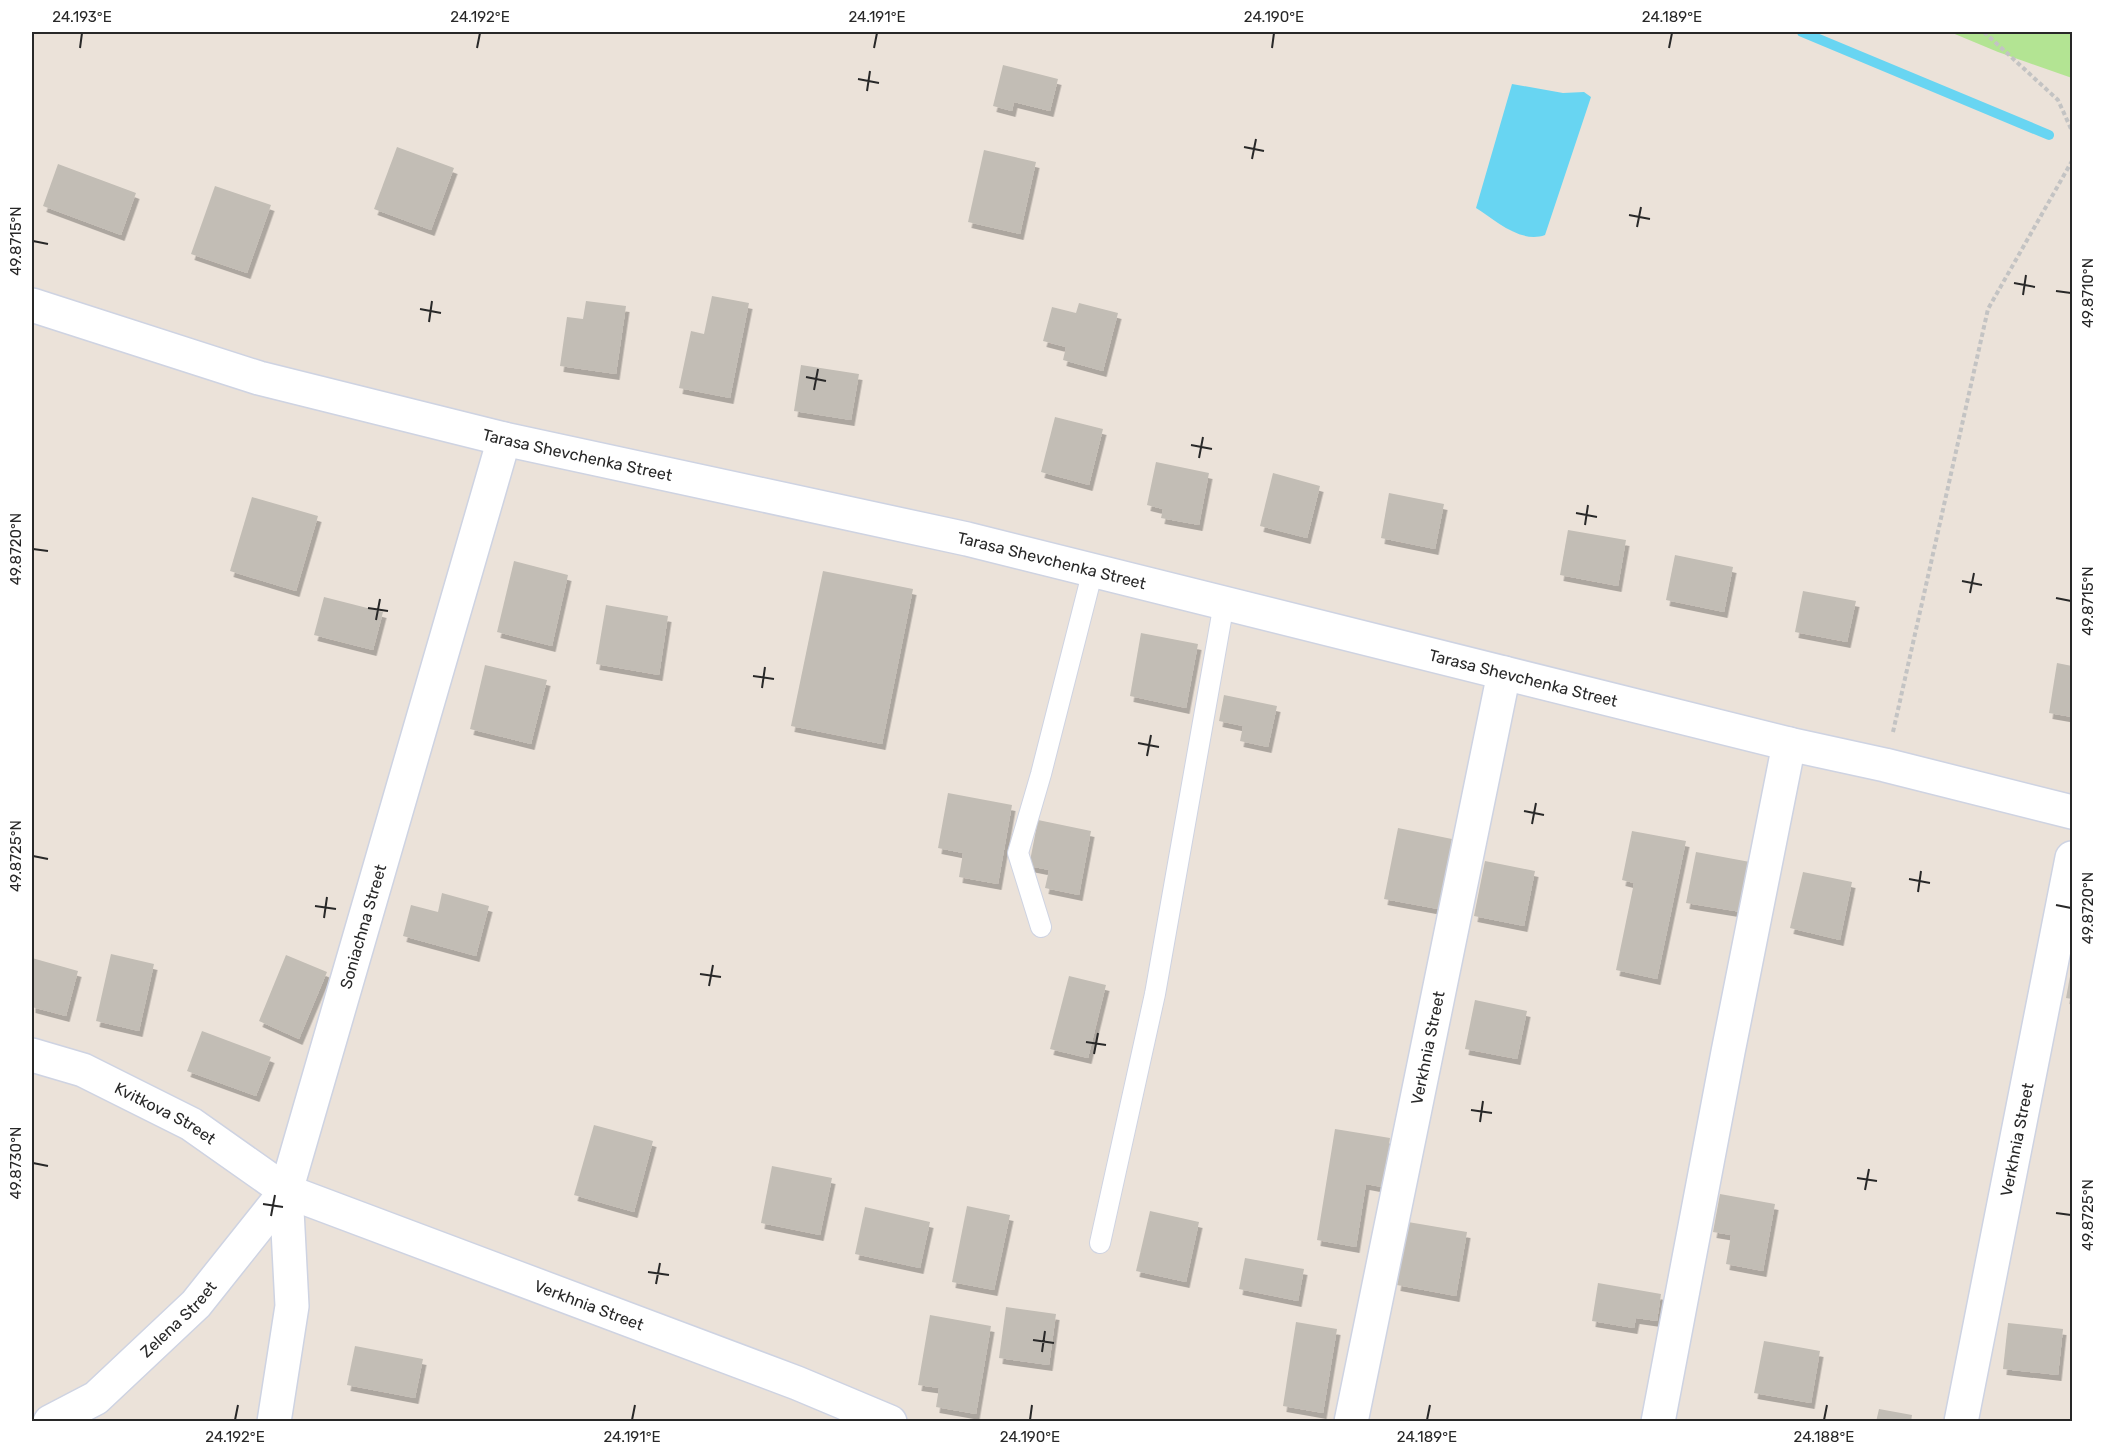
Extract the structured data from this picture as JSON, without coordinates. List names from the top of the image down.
{
  "streets": {
    "street": [
      "Tarasa Shevchenka Street",
      "Soniachna Street",
      "Verkhnia Street",
      "Kvitkova Street",
      "Zelena Street"
    ]
  },
  "crossings": [
    ["Tarasa Shevchenka Street", "Soniachna Street"],
    ["Tarasa Shevchenka Street", "Verkhnia Street"],
    ["Soniachna Street", "Verkhnia Street"],
    ["Soniachna Street", "Kvitkova Street"],
    ["Soniachna Street", "Zelena Street"],
    ["Verkhnia Street", "Kvitkova Street"],
    ["Verkhnia Street", "Zelena Street"],
    ["Kvitkova Street", "Zelena Street"]
  ],
  "coordinates": [
    "24.193°E",
    "24.192°E",
    "24.191°E",
    "24.190°E",
    "24.189°E",
    "49.8715°N",
    "49.8710°N",
    "49.8720°N",
    "49.8725°N",
    "49.8730°N",
    "24.188°E"
  ]
}
